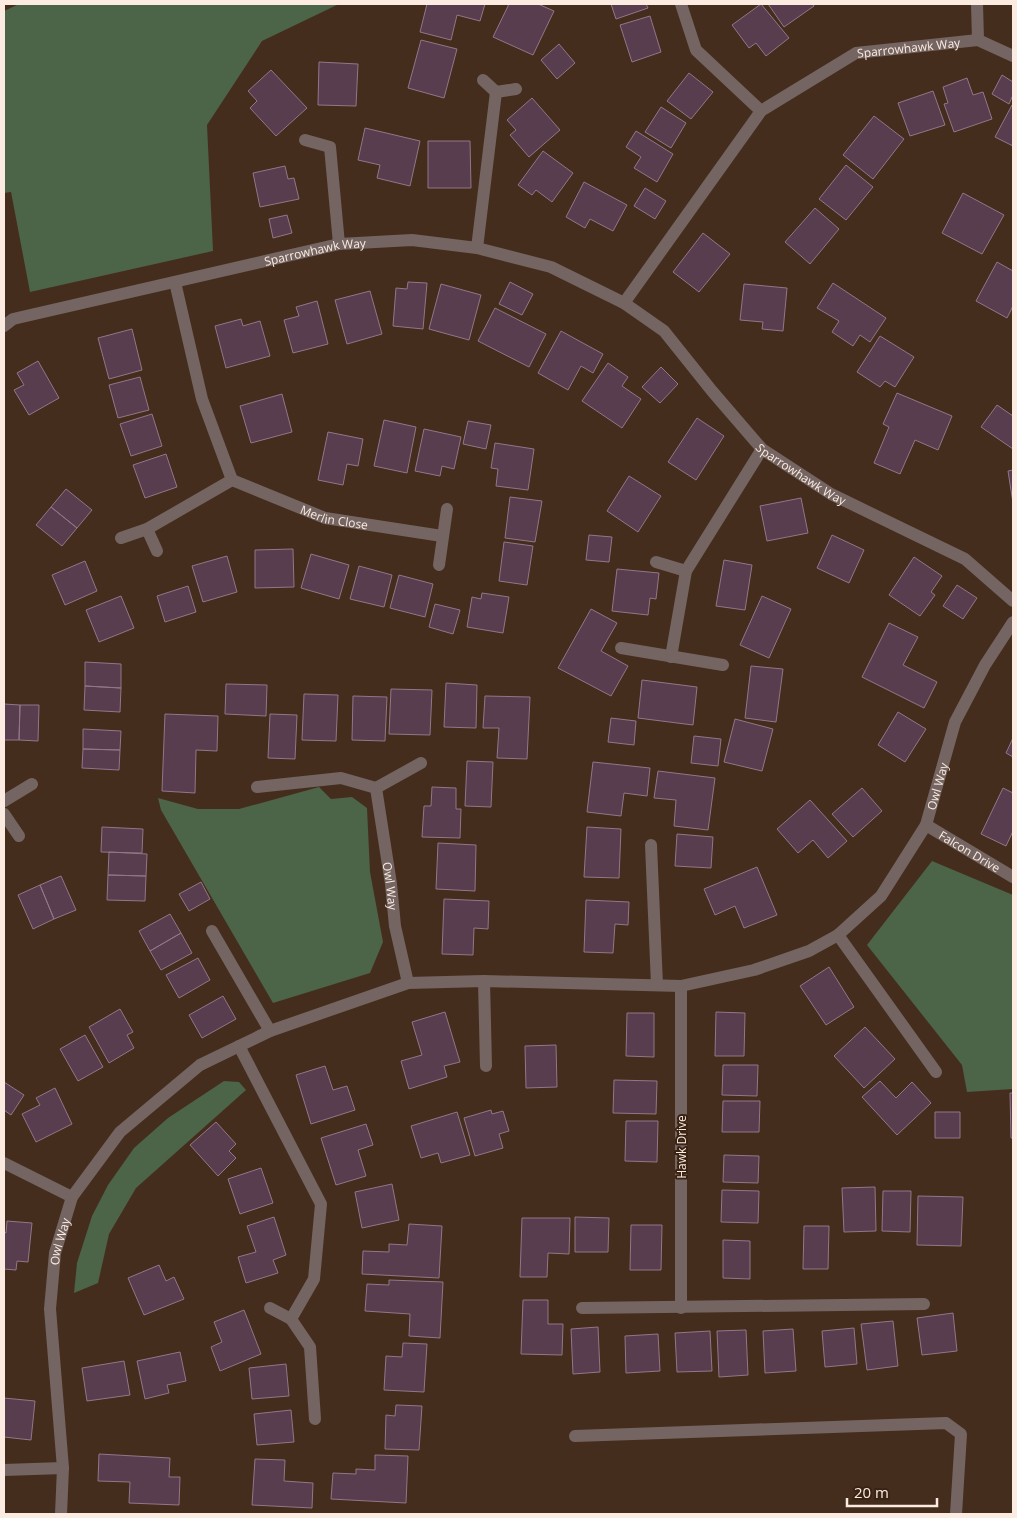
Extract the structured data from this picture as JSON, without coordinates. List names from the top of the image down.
{
  "streets": {
    "street": [
      "Sparrowhawk Way",
      "Merlin Close",
      "Owl Way",
      "Falcon Drive",
      "Hawk Drive"
    ]
  },
  "crossings": [
    ["Owl Way", "Falcon Drive"],
    ["Owl Way", "Hawk Drive"]
  ],
  "scale_bar": "20 m"
}
